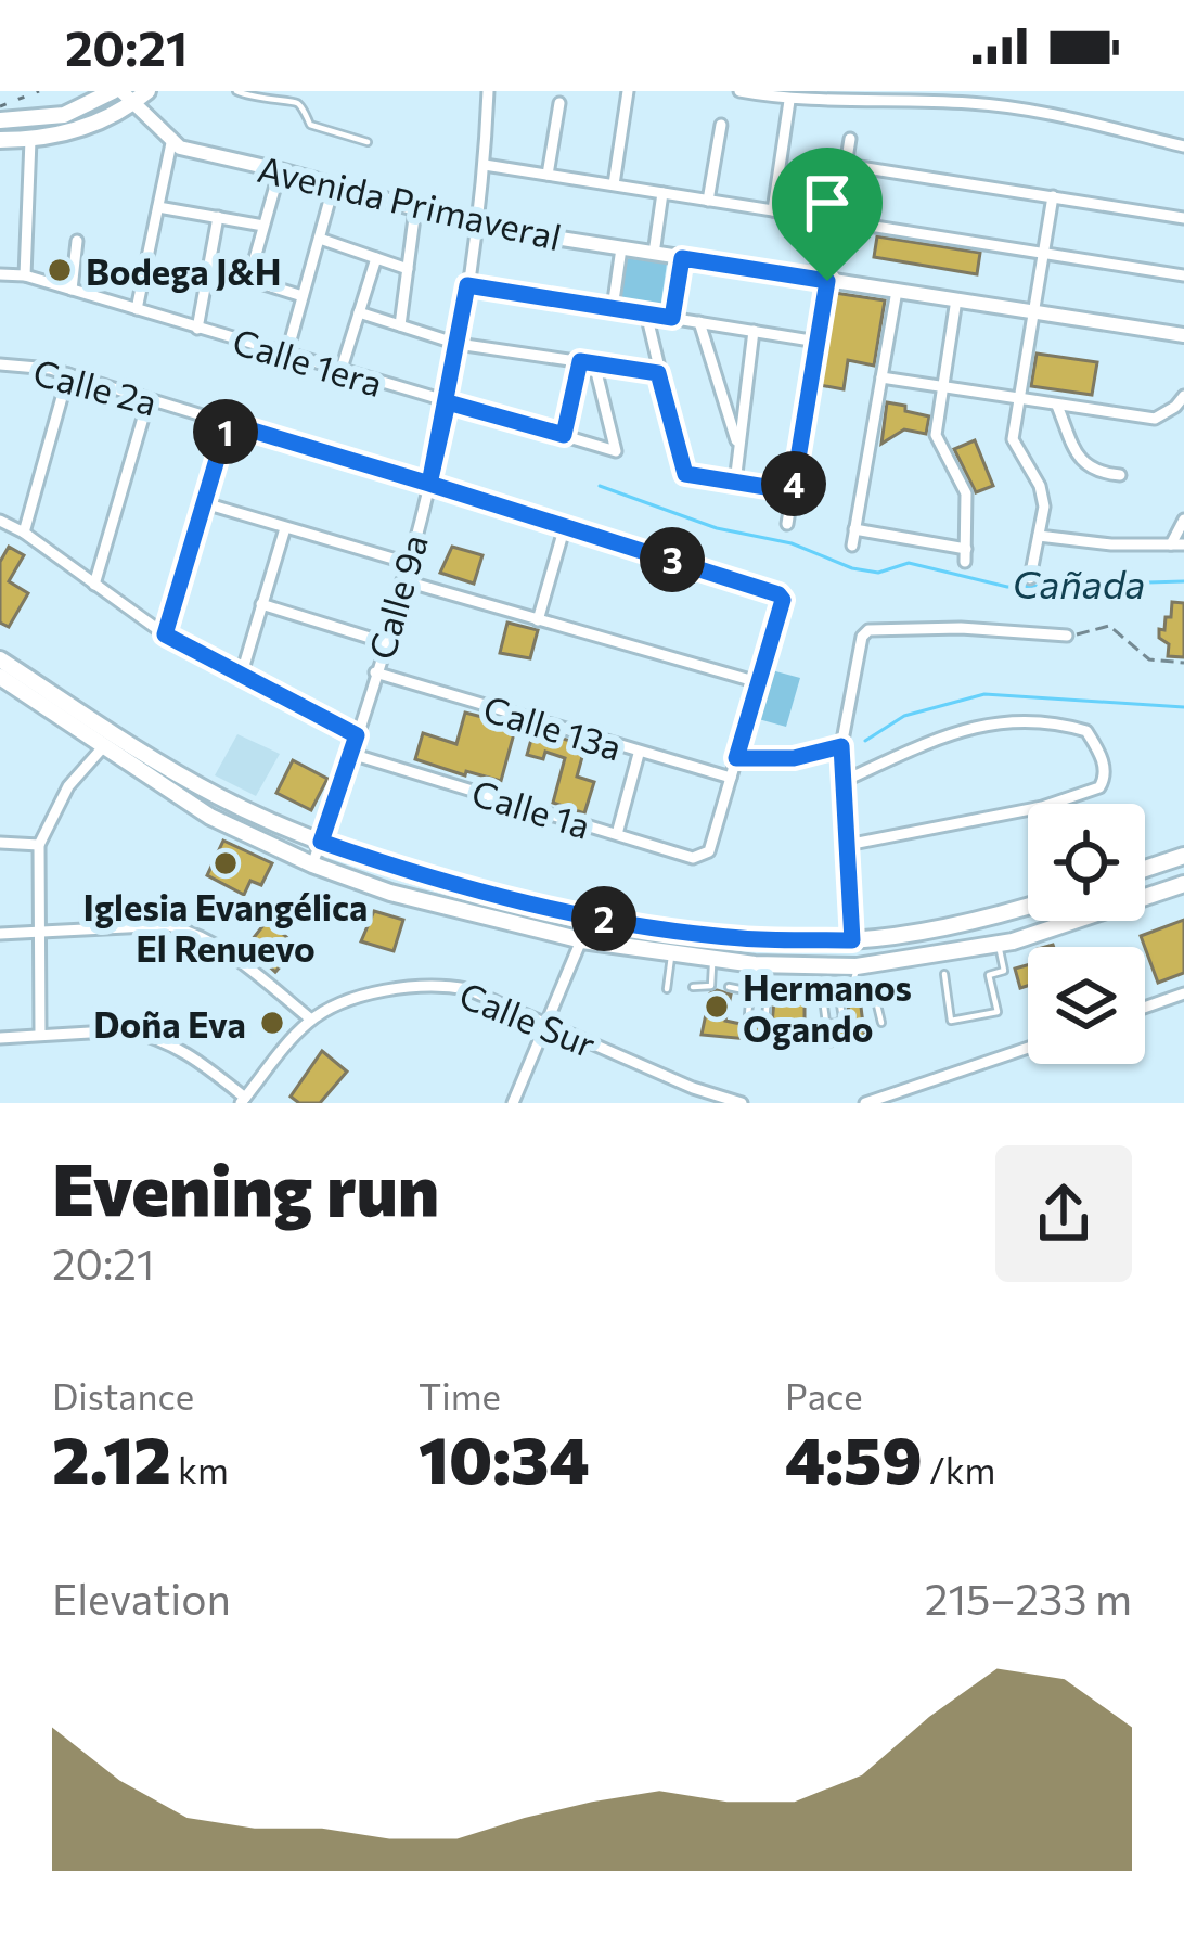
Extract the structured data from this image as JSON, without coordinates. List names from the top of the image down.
{
  "streets": {
    "street": [
      "Avenida Primaveral",
      "Calle 1era",
      "Calle 2a",
      "Calle 9a",
      "Calle 13a",
      "Calle 1a",
      "Calle Sur"
    ]
  },
  "crossings": [
    ["Avenida Primaveral", "Calle 9a"],
    ["Calle 1era", "Calle 9a"],
    ["Calle 2a", "Calle 9a"],
    ["Calle 9a", "Calle 13a"],
    ["Calle 9a", "Calle 1a"],
    ["Calle 13a", "Calle 1a"]
  ],
  "water": ["Cañada"],
  "places": [
    "Bodega J&H",
    "Iglesia Evangélica El Renuevo",
    "Hermanos Ogando",
    "Doña Eva"
  ],
  "page": {
    "status": "20:21",
    "pins": [
      "1",
      "4",
      "3",
      "2"
    ],
    "heading": ["Evening run", "20:21"],
    "stats": [
      ["Distance", "2.12 km"],
      ["Time", "10:34"],
      ["Pace", "4:59 /km"]
    ],
    "chart": ["Elevation", "215–233 m"]
  }
}
